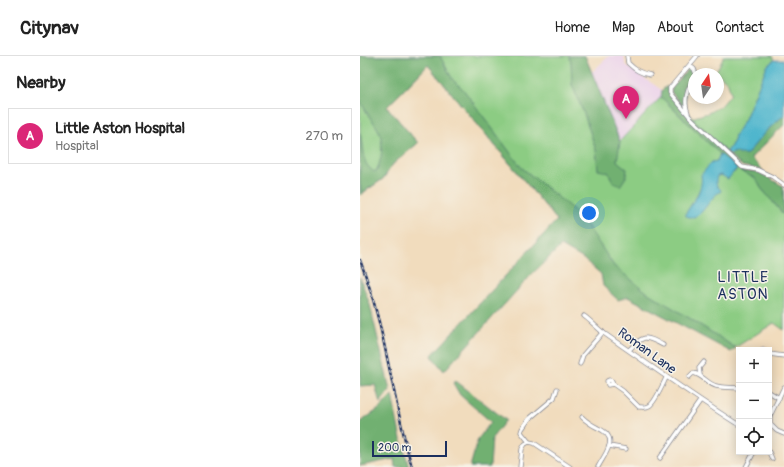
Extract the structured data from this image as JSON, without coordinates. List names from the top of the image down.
{
  "streets": {
    "street": ["Roman Lane"]
  },
  "districts": ["LITTLE ASTON"],
  "scale_bar": "200 m",
  "north": "top",
  "page": {
    "header": "Citynav",
    "nav": [
      "Home",
      "Map",
      "About",
      "Contact"
    ],
    "heading": "Nearby",
    "pins": "A",
    "list": [
      {
        "mark": "A",
        "name": "Little Aston Hospital",
        "note": "Hospital",
        "value": "270 m"
      }
    ],
    "map_buttons": ["+", "−"],
    "scale": "200 m"
  }
}
